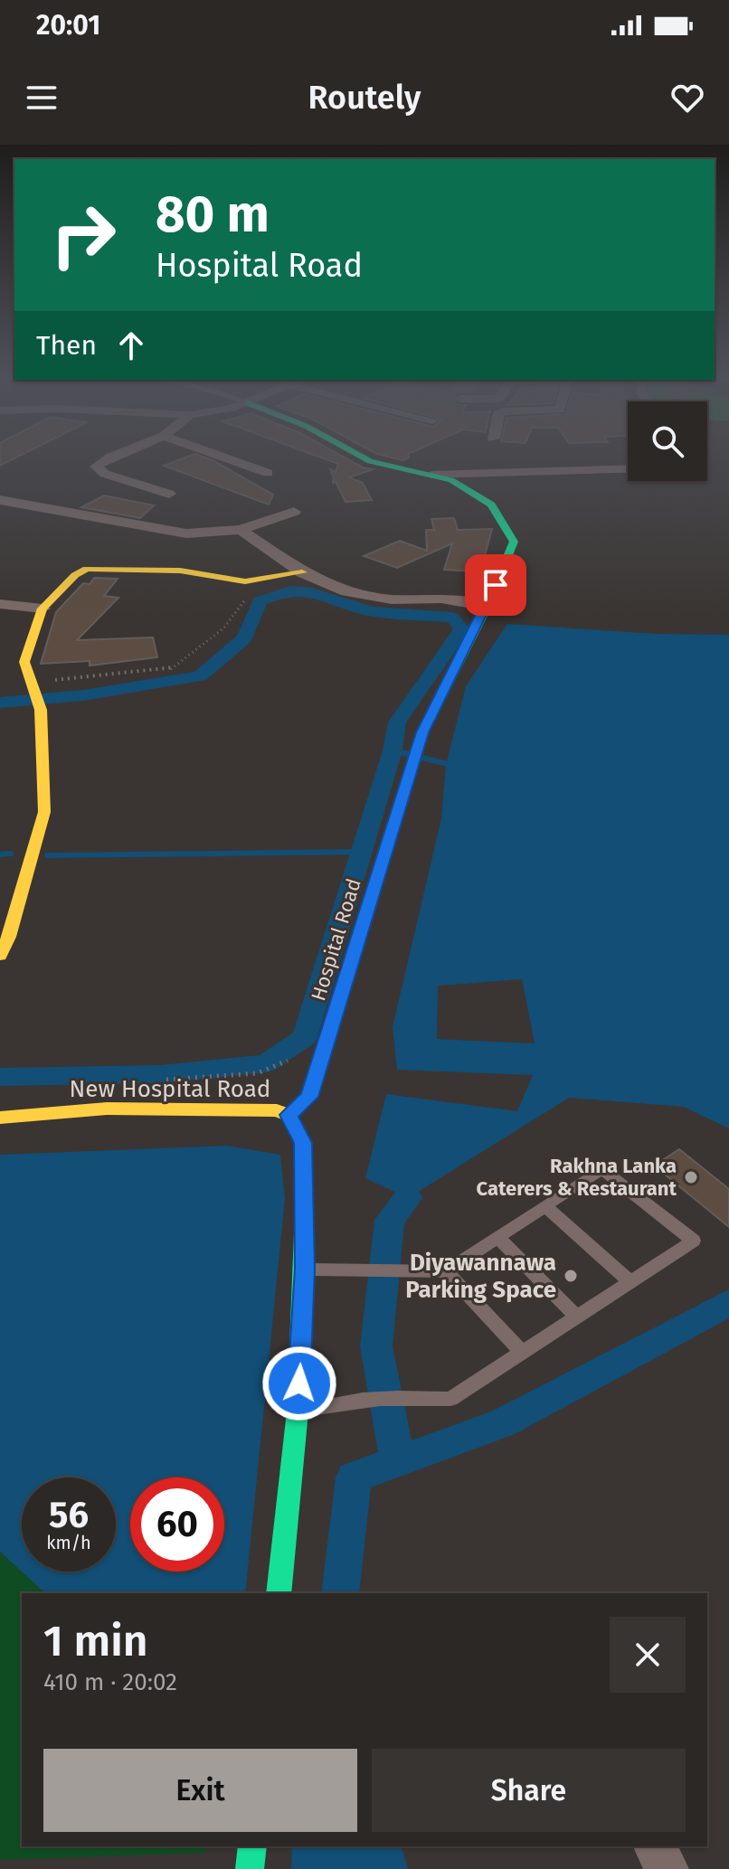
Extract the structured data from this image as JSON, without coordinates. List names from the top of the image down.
{
  "streets": {
    "street": ["Hospital Road", "New Hospital Road"]
  },
  "crossings": [
    ["Hospital Road", "New Hospital Road"]
  ],
  "places": ["Rakhna Lanka Caterers & Restaurant", "Diyawannawa Parking Space"],
  "page": {
    "status": "20:01",
    "header": "Routely",
    "turn": ["80 m", "Hospital Road"],
    "then": "Then",
    "speed": "56 km/h",
    "limit": "60",
    "heading": ["1 min", "410 m · 20:02"],
    "buttons": ["Exit", "Share"]
  }
}
